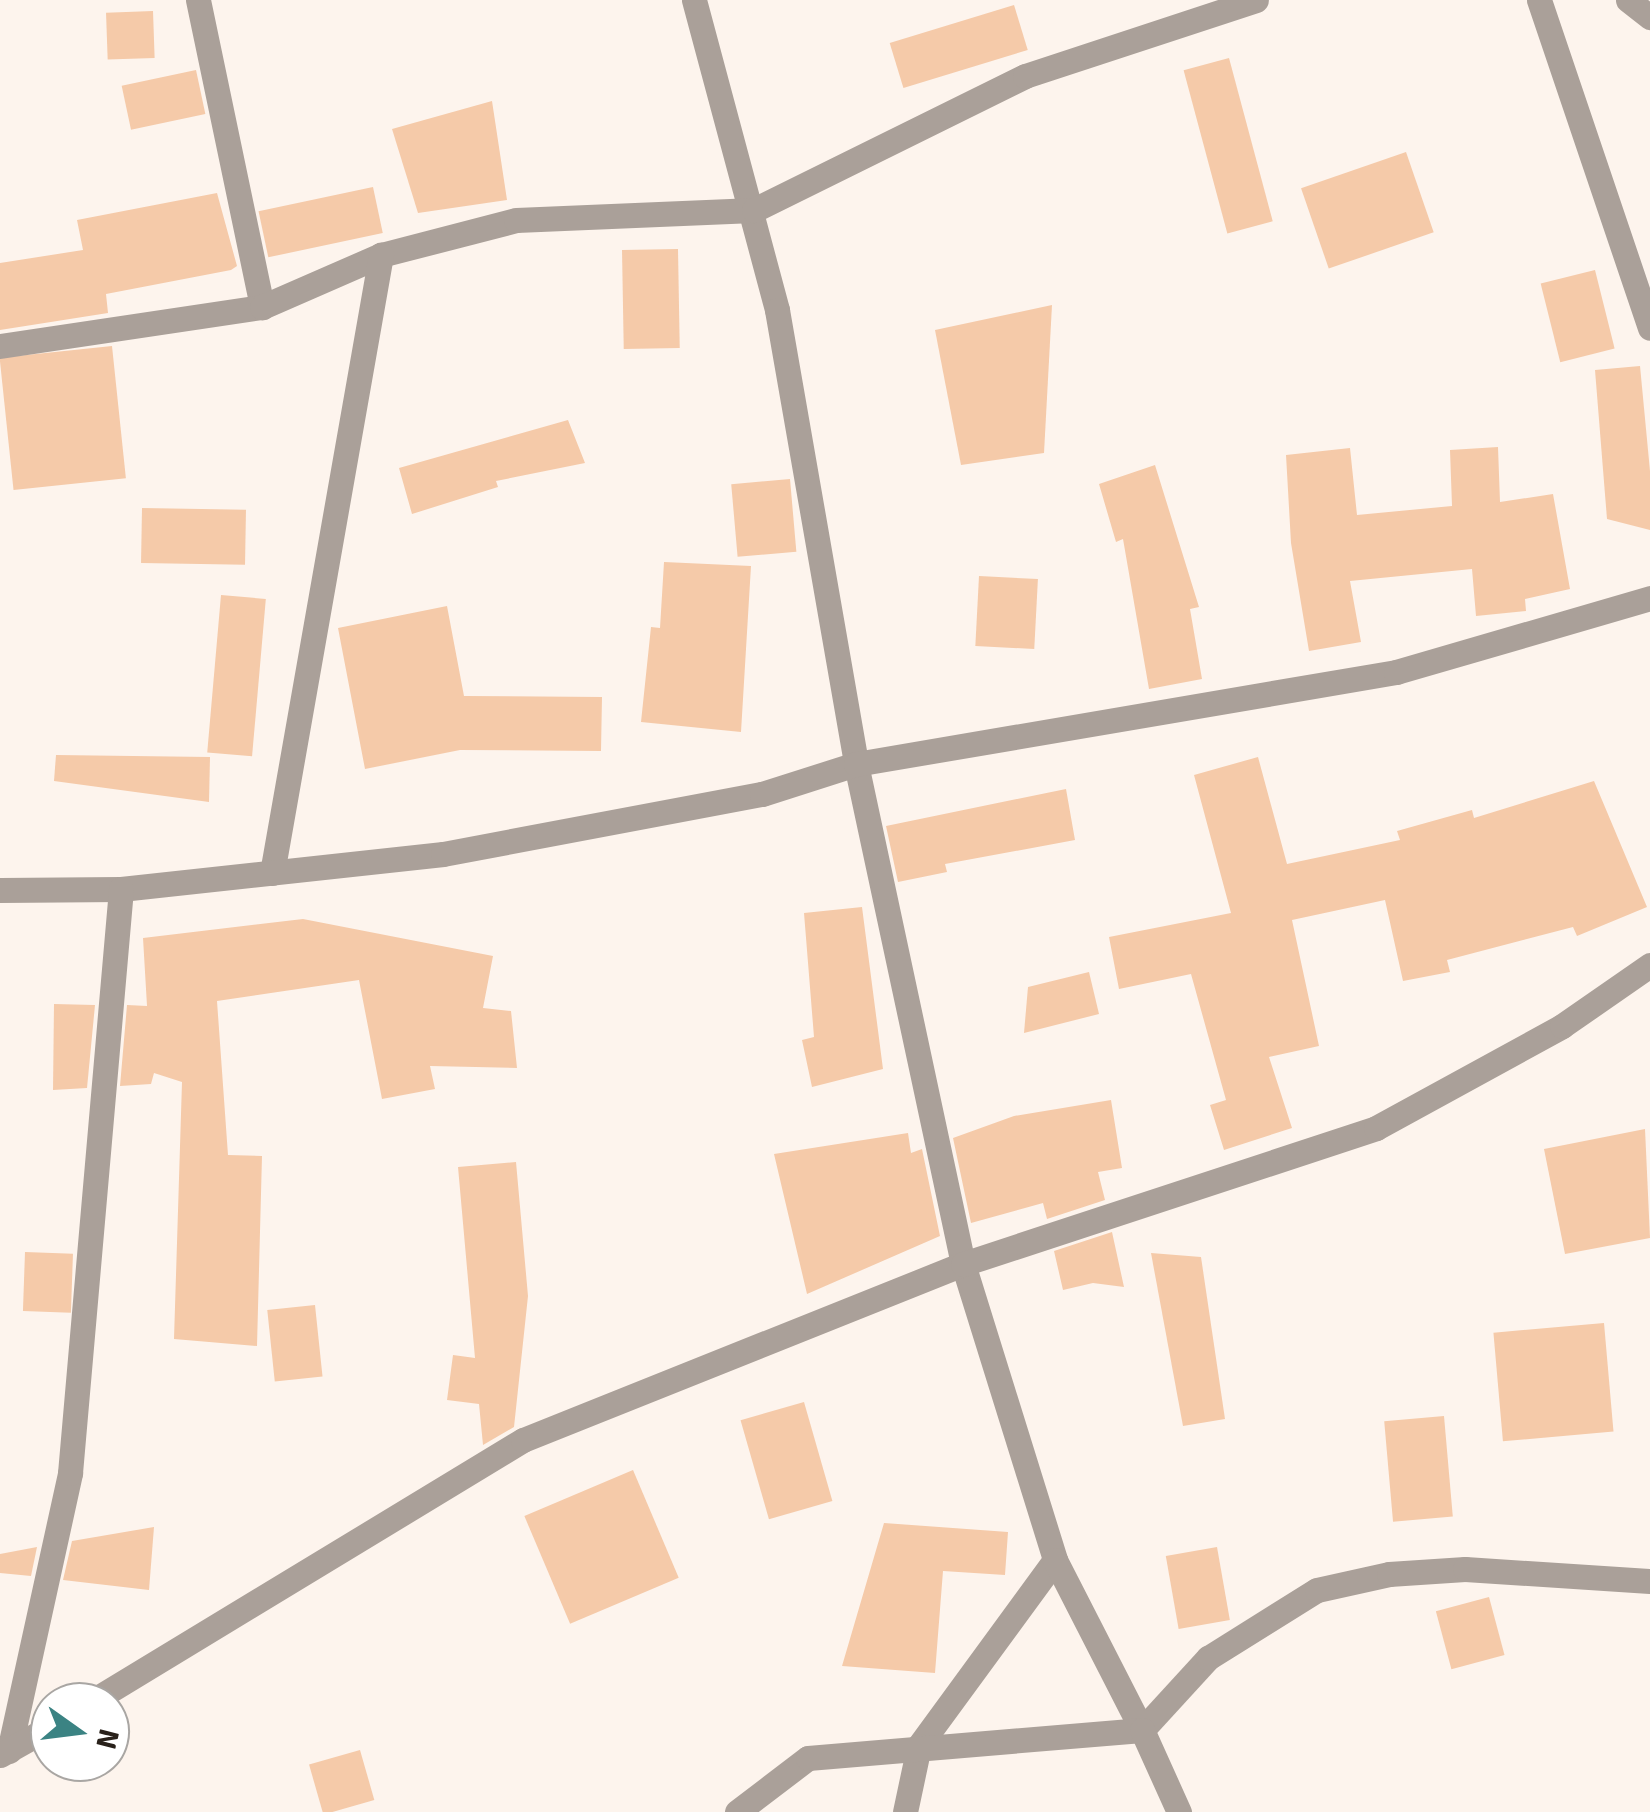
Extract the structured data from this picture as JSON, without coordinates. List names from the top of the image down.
{
  "north": "right"
}
